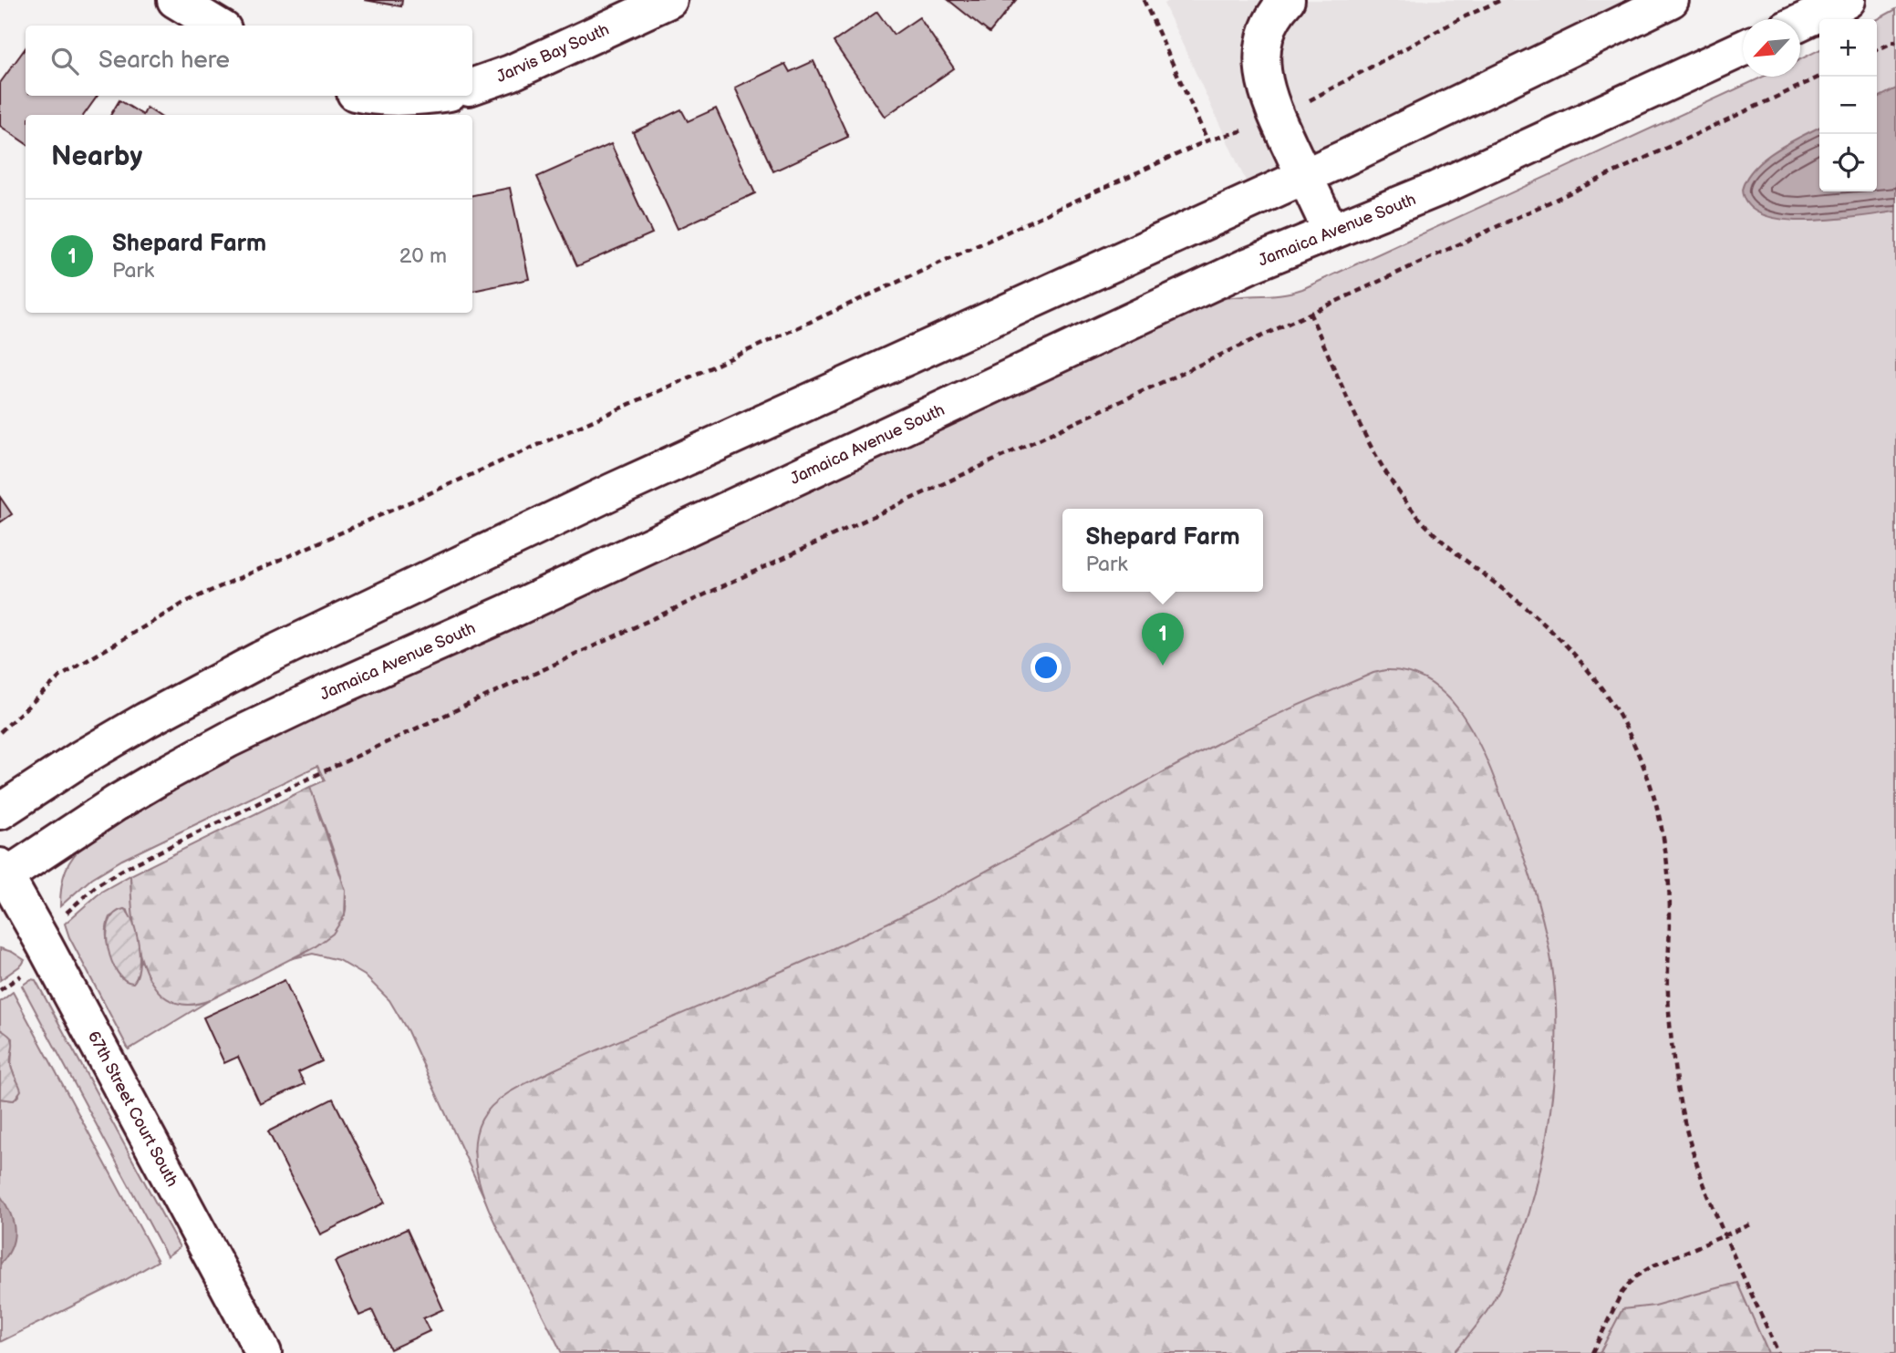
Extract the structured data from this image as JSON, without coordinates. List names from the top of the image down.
{
  "streets": {
    "street": ["Jarvis Bay South", "Jamaica Avenue South", "67th Street Court South"]
  },
  "crossings": [
    ["Jamaica Avenue South", "67th Street Court South"]
  ],
  "north": "bottom left",
  "page": {
    "map_buttons": ["+", "−"],
    "search": "Search here",
    "heading": "Nearby",
    "list": [
      {
        "mark": "1",
        "name": "Shepard Farm",
        "note": "Park",
        "value": "20 m"
      }
    ],
    "popup": ["Shepard Farm", "Park"],
    "pins": "1"
  }
}
